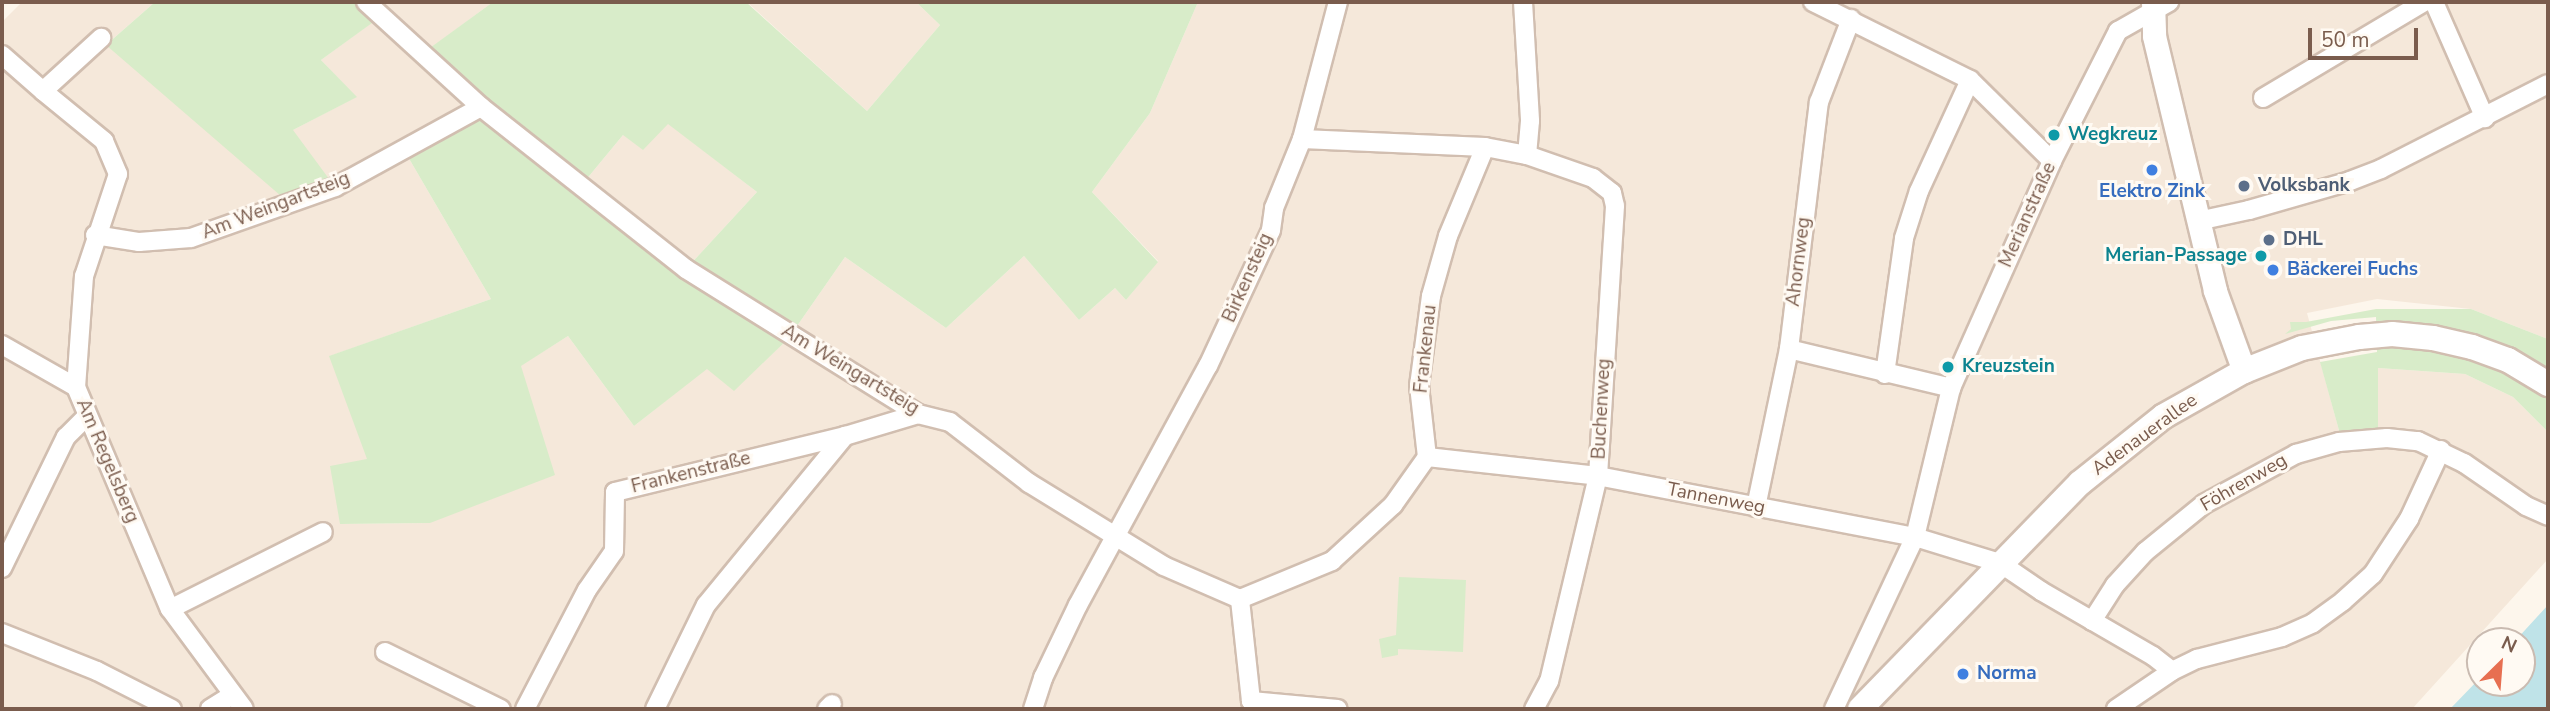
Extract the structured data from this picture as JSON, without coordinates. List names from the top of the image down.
{
  "streets": {
    "main road": ["Adenauerallee"],
    "street": [
      "Am Weingartsteig",
      "Merianstraße",
      "Ahornweg",
      "Birkensteig",
      "Frankenau",
      "Buchenweg",
      "Am Regelsberg",
      "Frankenstraße",
      "Föhrenweg",
      "Tannenweg"
    ]
  },
  "crossings": [
    ["Am Weingartsteig", "Birkensteig"],
    ["Am Weingartsteig", "Am Regelsberg"],
    ["Am Weingartsteig", "Frankenstraße"],
    ["Merianstraße", "Adenauerallee"],
    ["Merianstraße", "Tannenweg"],
    ["Ahornweg", "Tannenweg"],
    ["Frankenau", "Tannenweg"],
    ["Buchenweg", "Tannenweg"],
    ["Adenauerallee", "Tannenweg"]
  ],
  "places": [
    "Wegkreuz",
    "Elektro Zink",
    "Volksbank",
    "DHL",
    "Merian-Passage",
    "Bäckerei Fuchs",
    "Kreuzstein",
    "Norma"
  ],
  "scale_bar": "50 m",
  "north": "top right"
}
